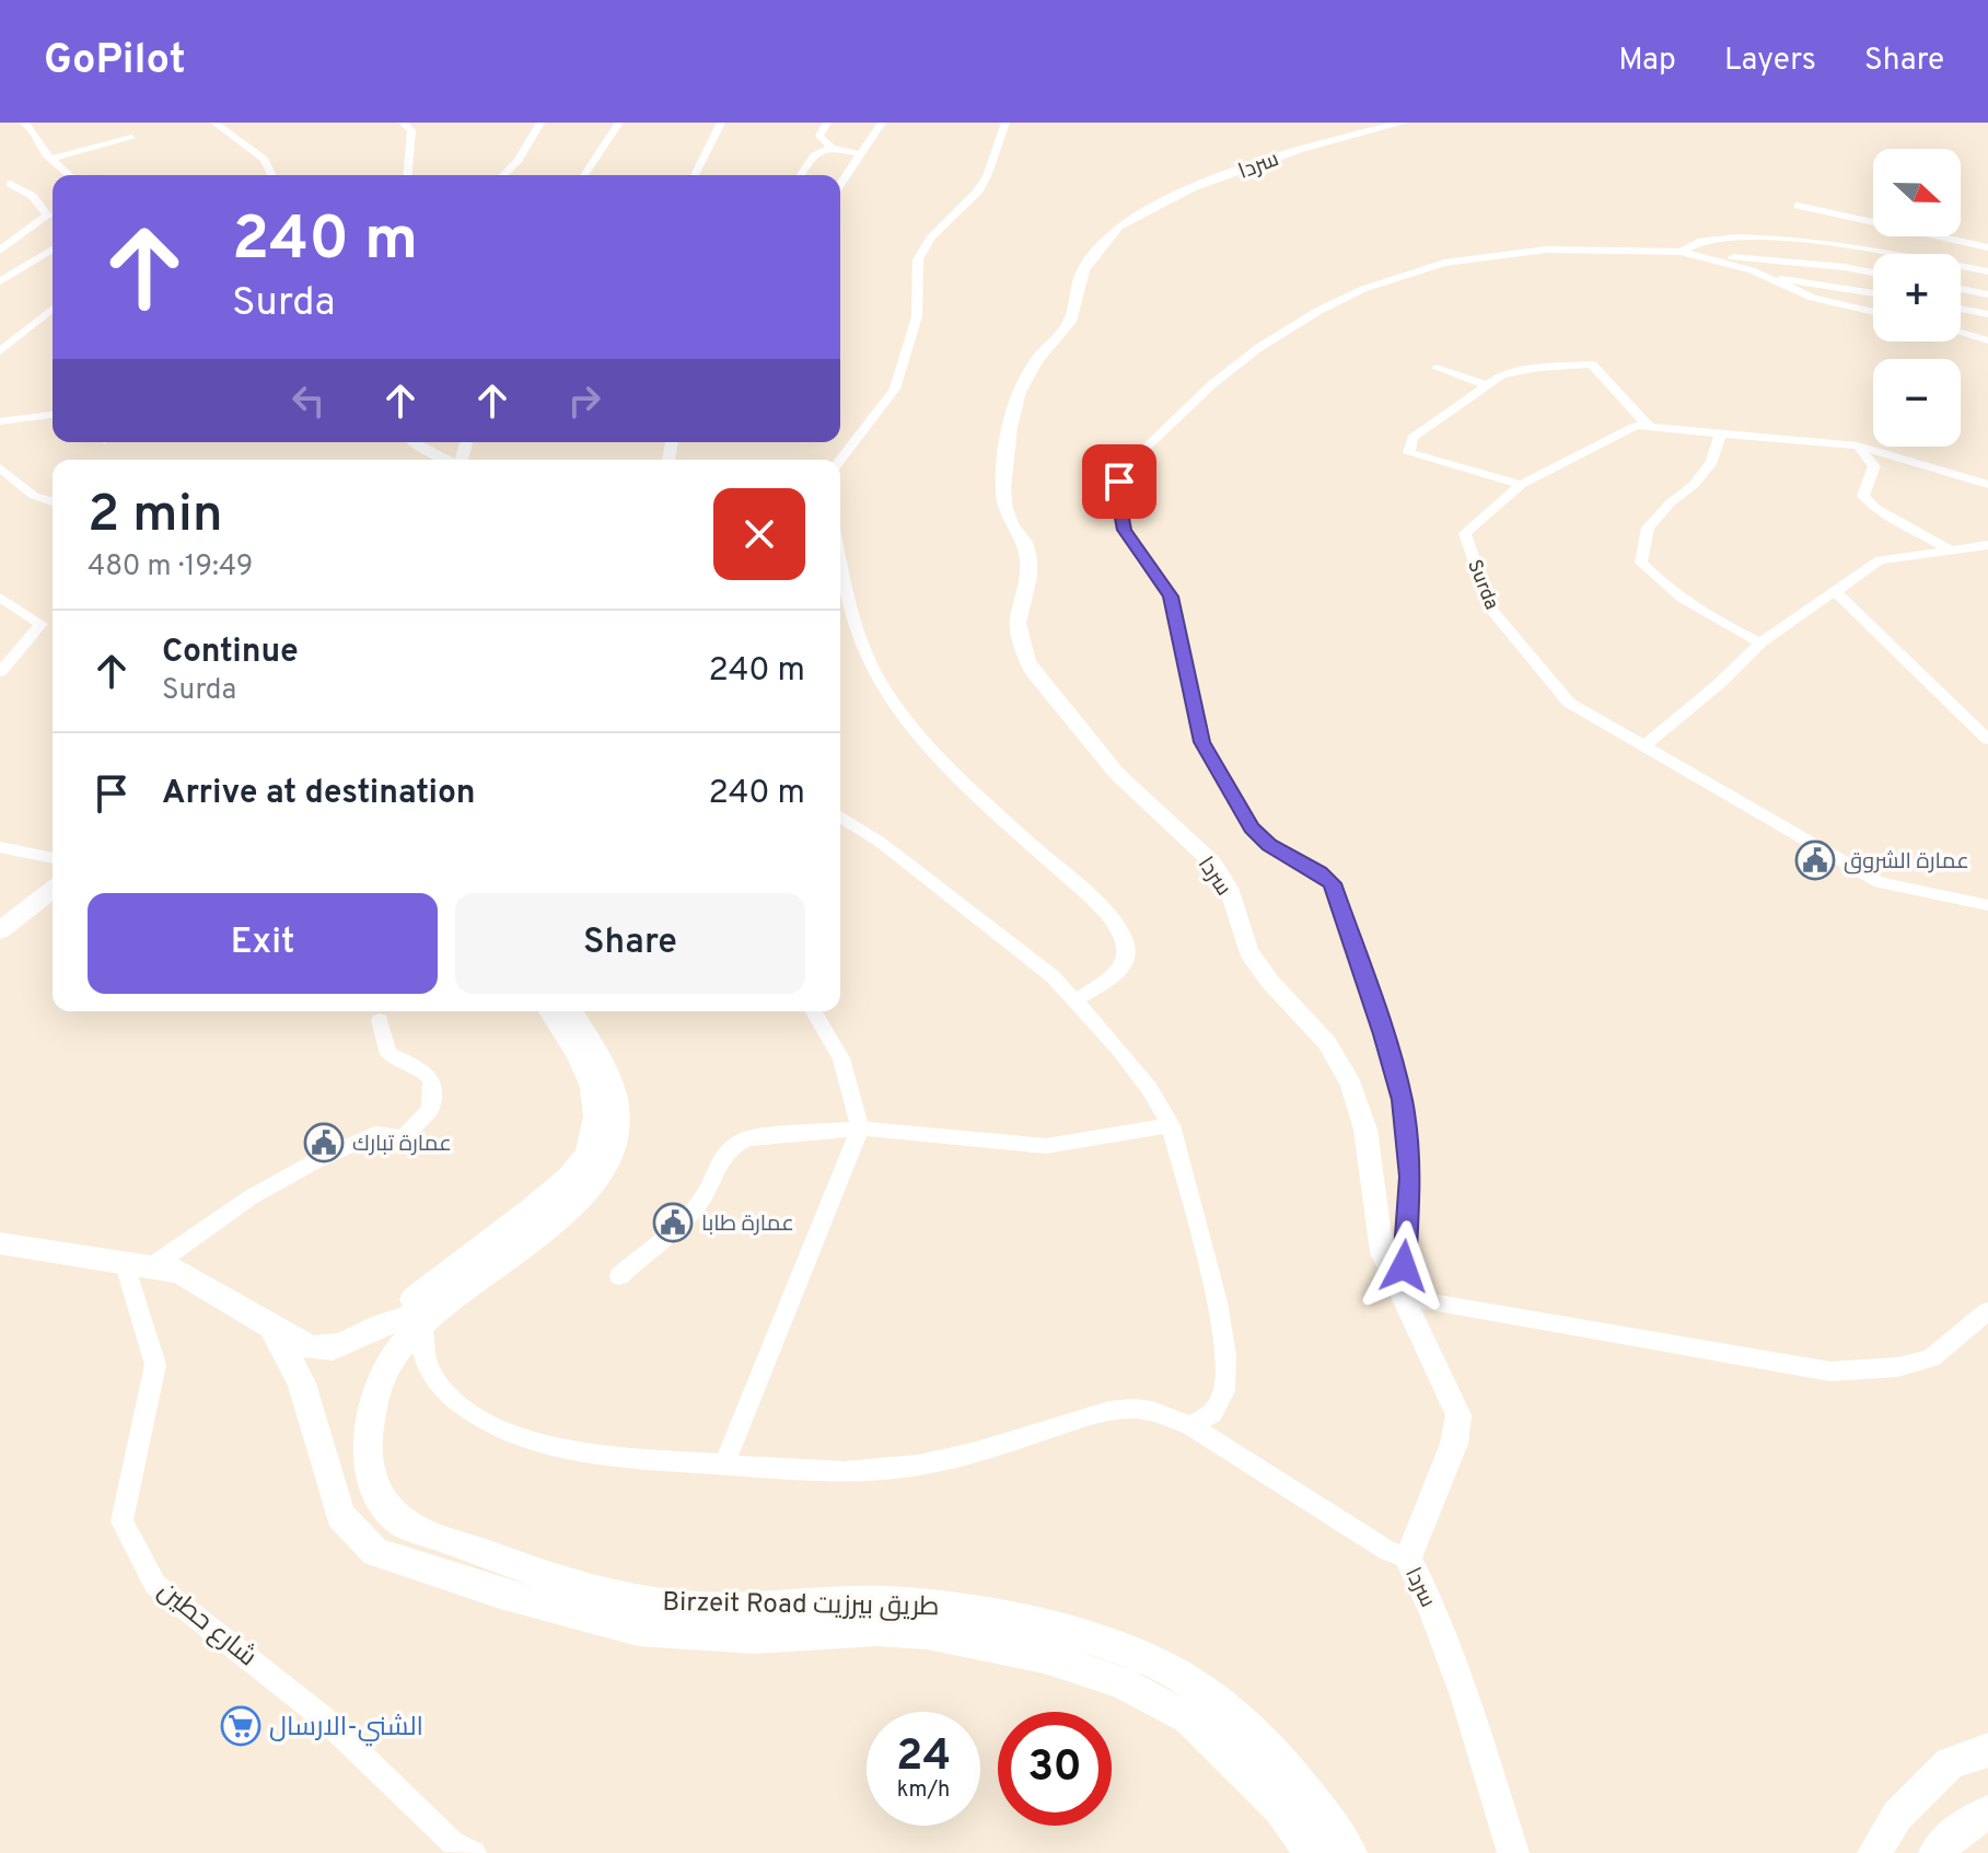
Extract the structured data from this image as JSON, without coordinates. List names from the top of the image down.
{
  "streets": {
    "main road": ["Birzeit Road طريق بيرزيت"],
    "street": ["سردا", "Surda", "شارع حطين"]
  },
  "places": {
    "public building": ["عمارة الشروق", "عمارة تبارك", "عمارة طابا"],
    "supermarket": ["الشني-الارسال"]
  },
  "north": "right",
  "page": {
    "header": "GoPilot",
    "nav": ["Map", "Layers", "Share"],
    "map_buttons": ["+", "−"],
    "turn": ["240 m", "Surda"],
    "heading": ["2 min", "480 m · 19:49"],
    "list": [
      {
        "name": "Continue",
        "note": "Surda",
        "value": "240 m"
      },
      {
        "name": "Arrive at destination",
        "value": "240 m"
      }
    ],
    "buttons": ["Exit", "Share"],
    "speed": "24 km/h",
    "limit": "30"
  }
}
